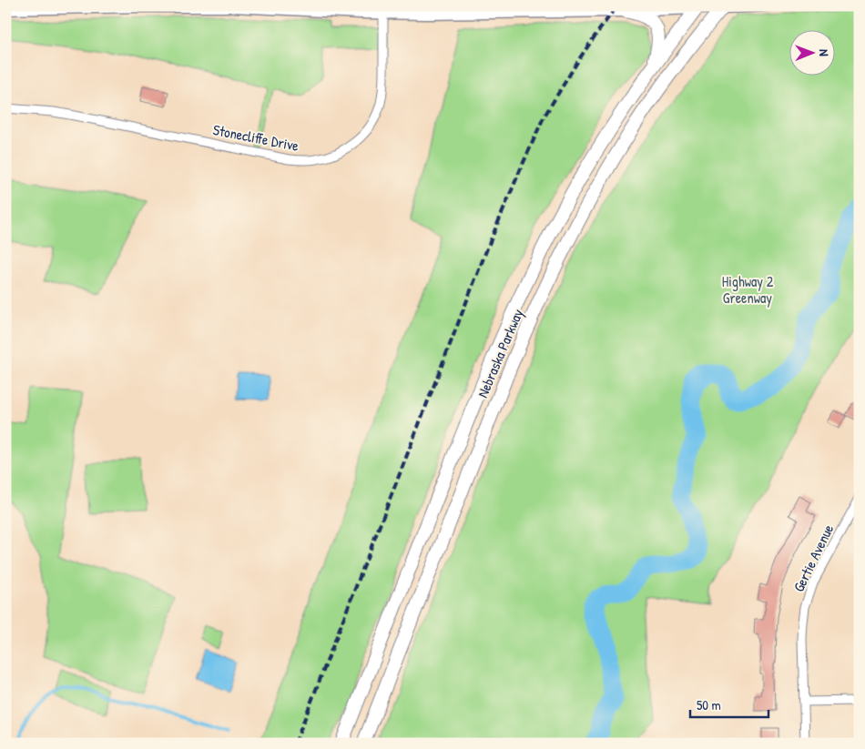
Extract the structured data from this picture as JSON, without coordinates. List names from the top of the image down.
{
  "streets": {
    "main road": ["Nebraska Parkway"],
    "street": ["Stonecliffe Drive", "Gertie Avenue"]
  },
  "parks": ["Highway 2 Greenway"],
  "scale_bar": "50 m",
  "north": "right"
}
